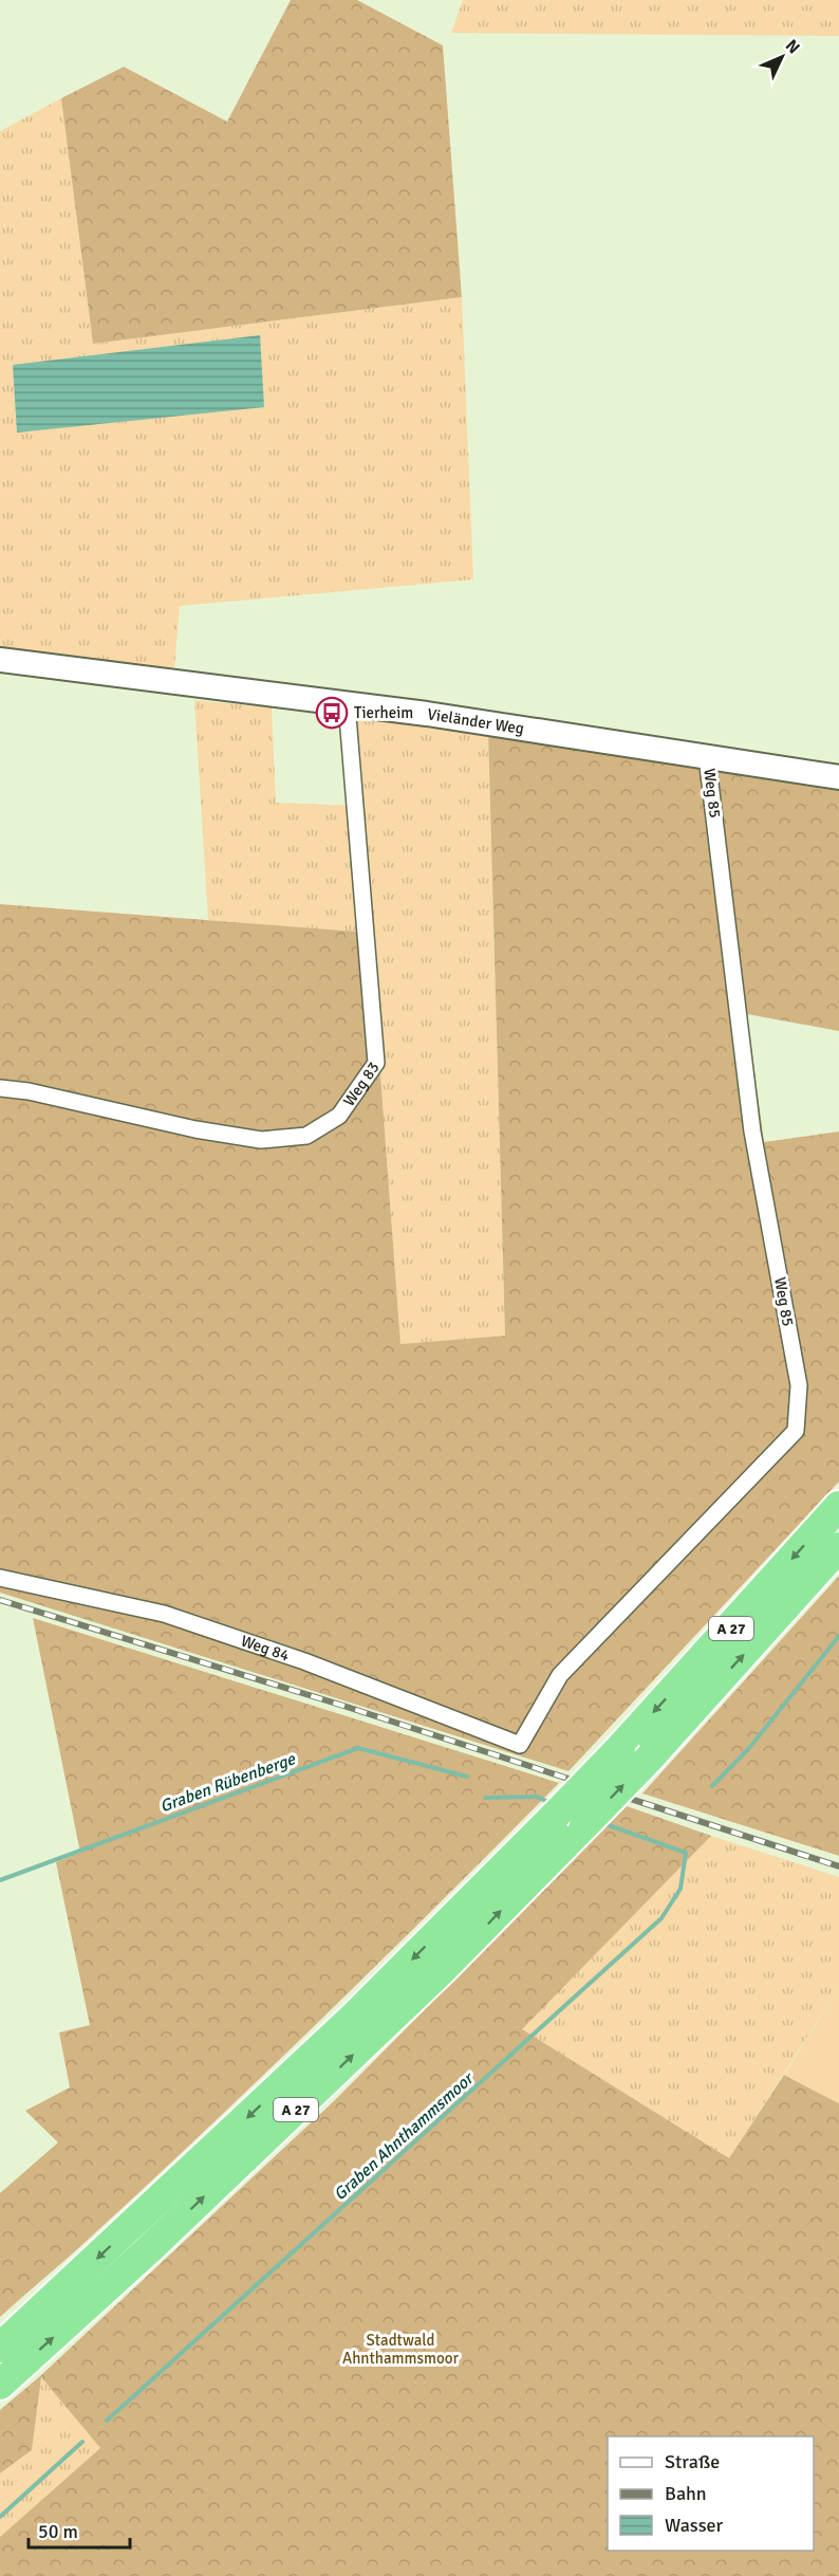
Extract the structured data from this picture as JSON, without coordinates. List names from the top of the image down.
{
  "streets": {
    "highway": ["A 27"],
    "street": [
      "Vieländer Weg",
      "Weg 85",
      "Weg 83",
      "Weg 84"
    ]
  },
  "crossings": [
    ["Vieländer Weg", "Weg 85"],
    ["Vieländer Weg", "Weg 83"],
    ["Weg 85", "Weg 84"]
  ],
  "water": ["Graben Rübenberge", "Graben Ahnthammsmoor"],
  "parks": ["Stadtwald Ahnthammsmoor"],
  "places": {
    "bus stop": ["Tierheim"]
  },
  "legend": ["Straße", "Bahn", "Wasser"],
  "scale_bar": "50 m",
  "north": "top right"
}
